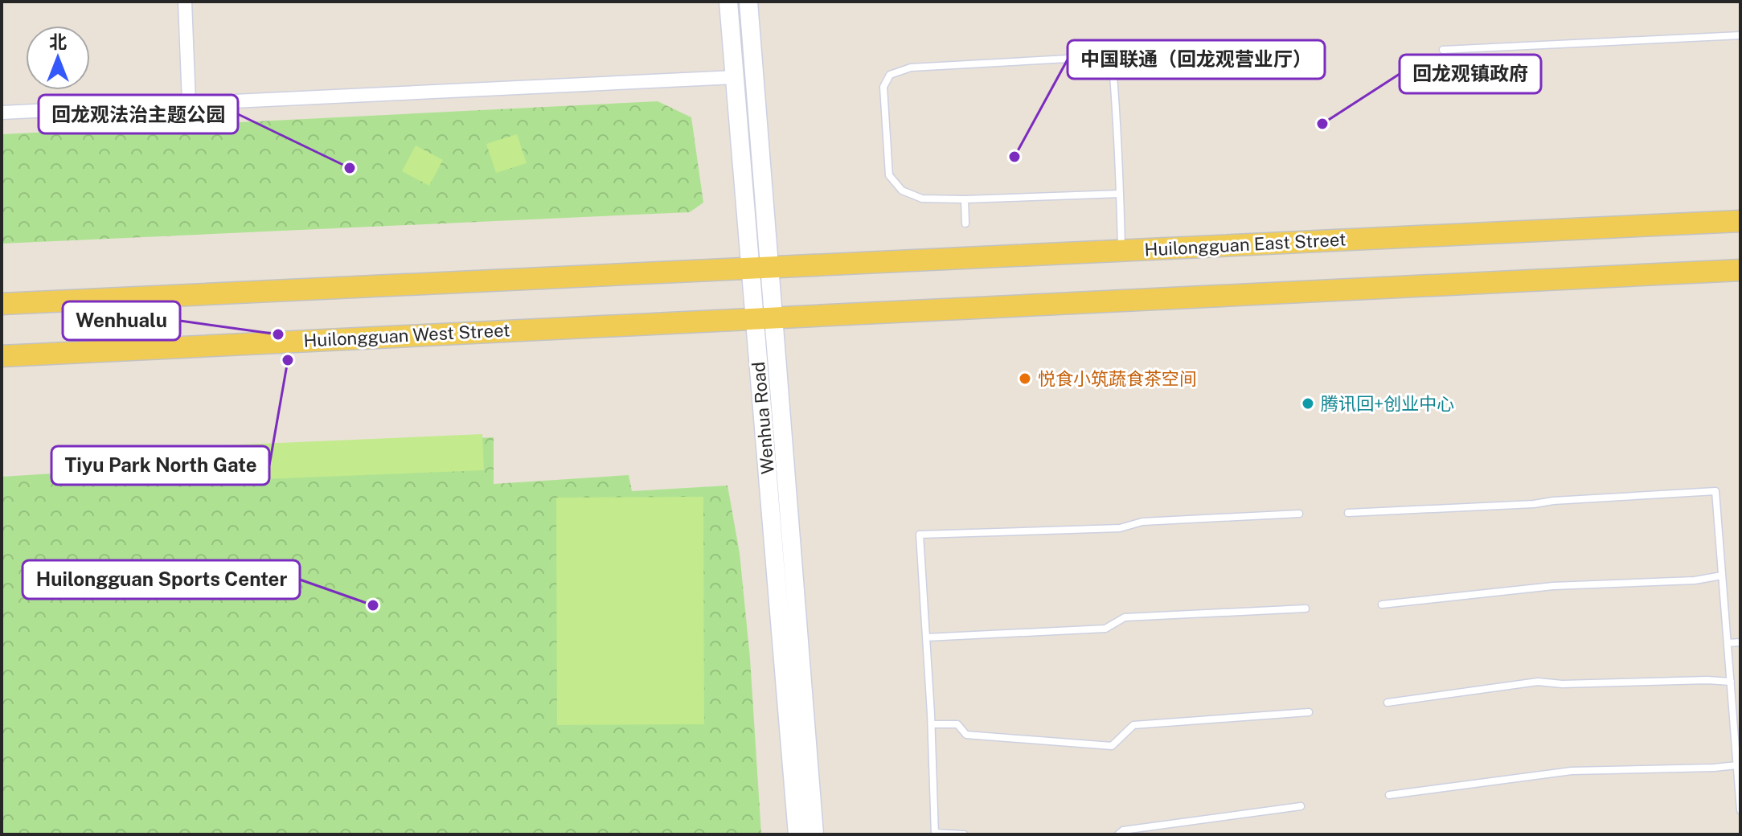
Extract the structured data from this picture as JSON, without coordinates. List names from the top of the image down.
{
  "streets": {
    "main road": ["Huilongguan East Street", "Huilongguan West Street"],
    "street": ["Wenhua Road"]
  },
  "crossings": [
    ["Huilongguan East Street", "Wenhua Road"],
    ["Huilongguan West Street", "Wenhua Road"]
  ],
  "places": [
    "回龙观镇政府",
    "中国联通（回龙观营业厅）",
    "回龙观法治主题公园",
    "Wenhualu",
    "Tiyu Park North Gate",
    "悦食小筑蔬食茶空间",
    "腾讯回+创业中心",
    "Huilongguan Sports Center"
  ],
  "north": "top"
}
